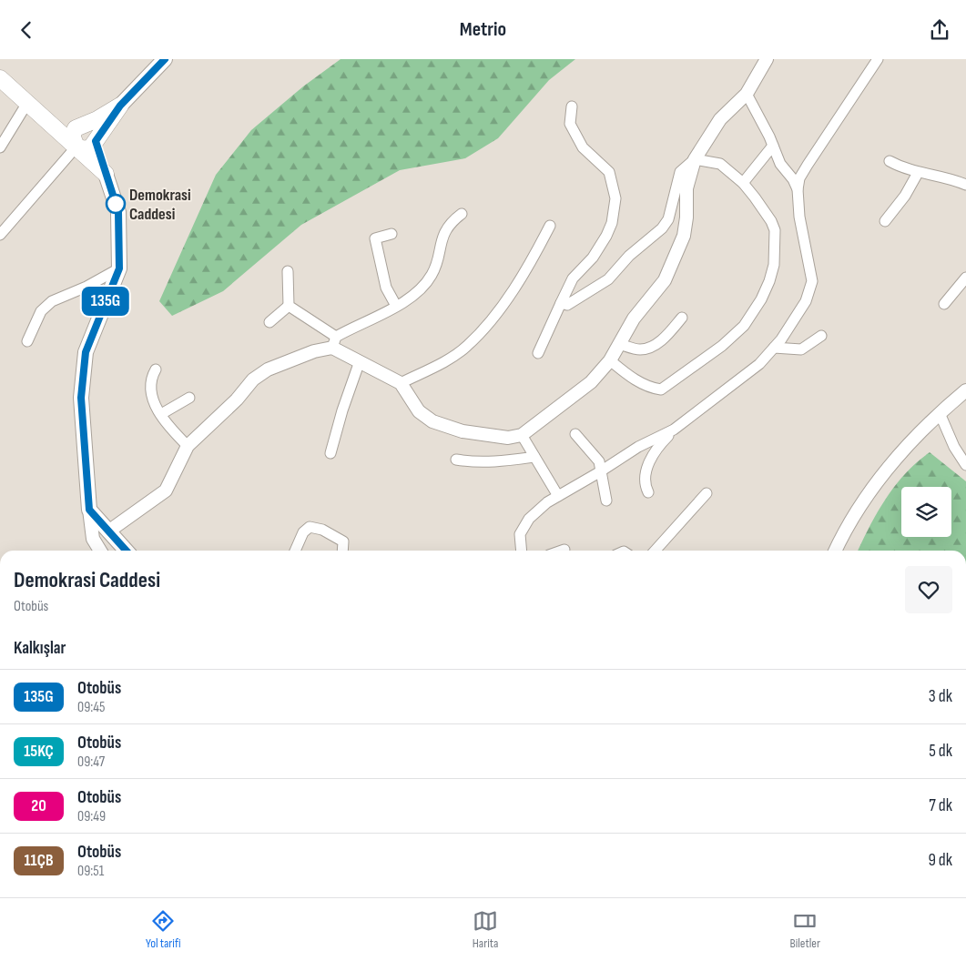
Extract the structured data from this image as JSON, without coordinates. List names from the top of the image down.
{
  "places": ["Demokrasi Caddesi"],
  "lines": ["bus line 135G"],
  "page": {
    "header": "Metrio",
    "on_map": "135G",
    "heading": [
      ["Demokrasi Caddesi", "Otobüs"],
      "Kalkışlar"
    ],
    "list": [
      {
        "mark": "135G",
        "name": "Otobüs",
        "note": "09:45",
        "value": "3 dk"
      },
      {
        "mark": "15KÇ",
        "name": "Otobüs",
        "note": "09:47",
        "value": "5 dk"
      },
      {
        "mark": "20",
        "name": "Otobüs",
        "note": "09:49",
        "value": "7 dk"
      },
      {
        "mark": "11ÇB",
        "name": "Otobüs",
        "note": "09:51",
        "value": "9 dk"
      }
    ],
    "tabs": ["Yol tarifi", "Harita", "Biletler"]
  }
}
